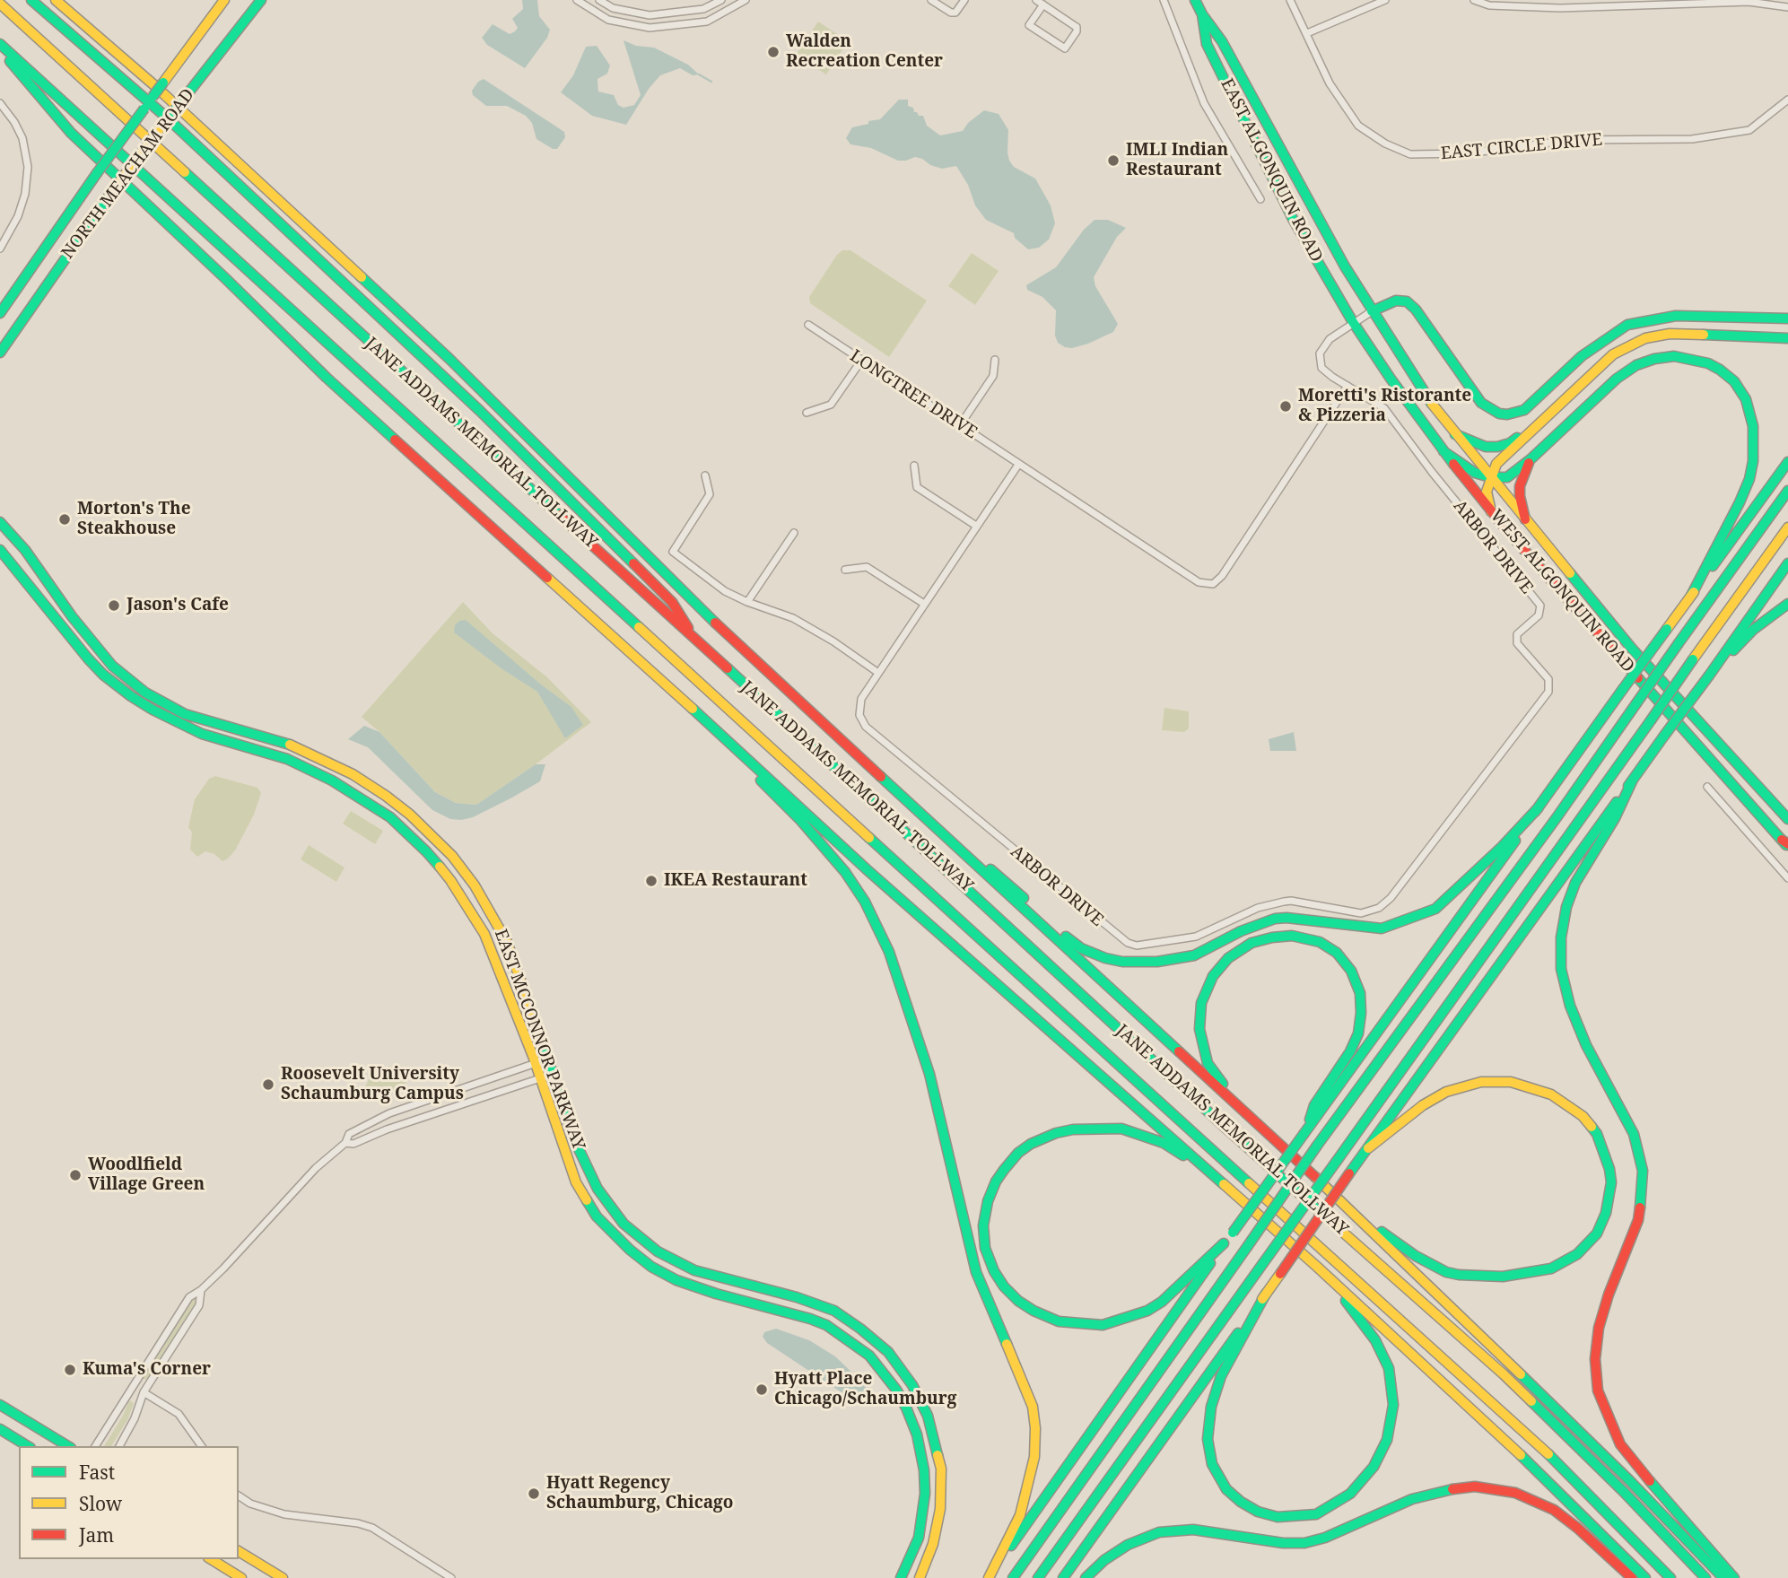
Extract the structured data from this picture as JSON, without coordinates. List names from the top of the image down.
{
  "streets": {
    "main road": [
      "EAST ALGONQUIN ROAD",
      "NORTH MEACHAM ROAD",
      "JANE ADDAMS MEMORIAL TOLLWAY",
      "WEST ALGONQUIN ROAD",
      "EAST MCCONNOR PARKWAY"
    ],
    "street": ["EAST CIRCLE DRIVE", "LONGTREE DRIVE", "ARBOR DRIVE"]
  },
  "crossings": [
    ["EAST ALGONQUIN ROAD", "ARBOR DRIVE"],
    ["EAST ALGONQUIN ROAD", "WEST ALGONQUIN ROAD"],
    ["LONGTREE DRIVE", "ARBOR DRIVE"],
    ["ARBOR DRIVE", "WEST ALGONQUIN ROAD"]
  ],
  "places": [
    "Walden Recreation Center",
    "IMLI Indian Restaurant",
    "Moretti's Ristorante & Pizzeria",
    "Morton's The Steakhouse",
    "Jason's Cafe",
    "IKEA Restaurant",
    "Roosevelt University Schaumburg Campus",
    "Woodlfield Village Green",
    "Kuma's Corner",
    "Hyatt Place Chicago/Schaumburg",
    "Hyatt Regency Schaumburg, Chicago"
  ],
  "legend": ["Fast", "Slow", "Jam"]
}
